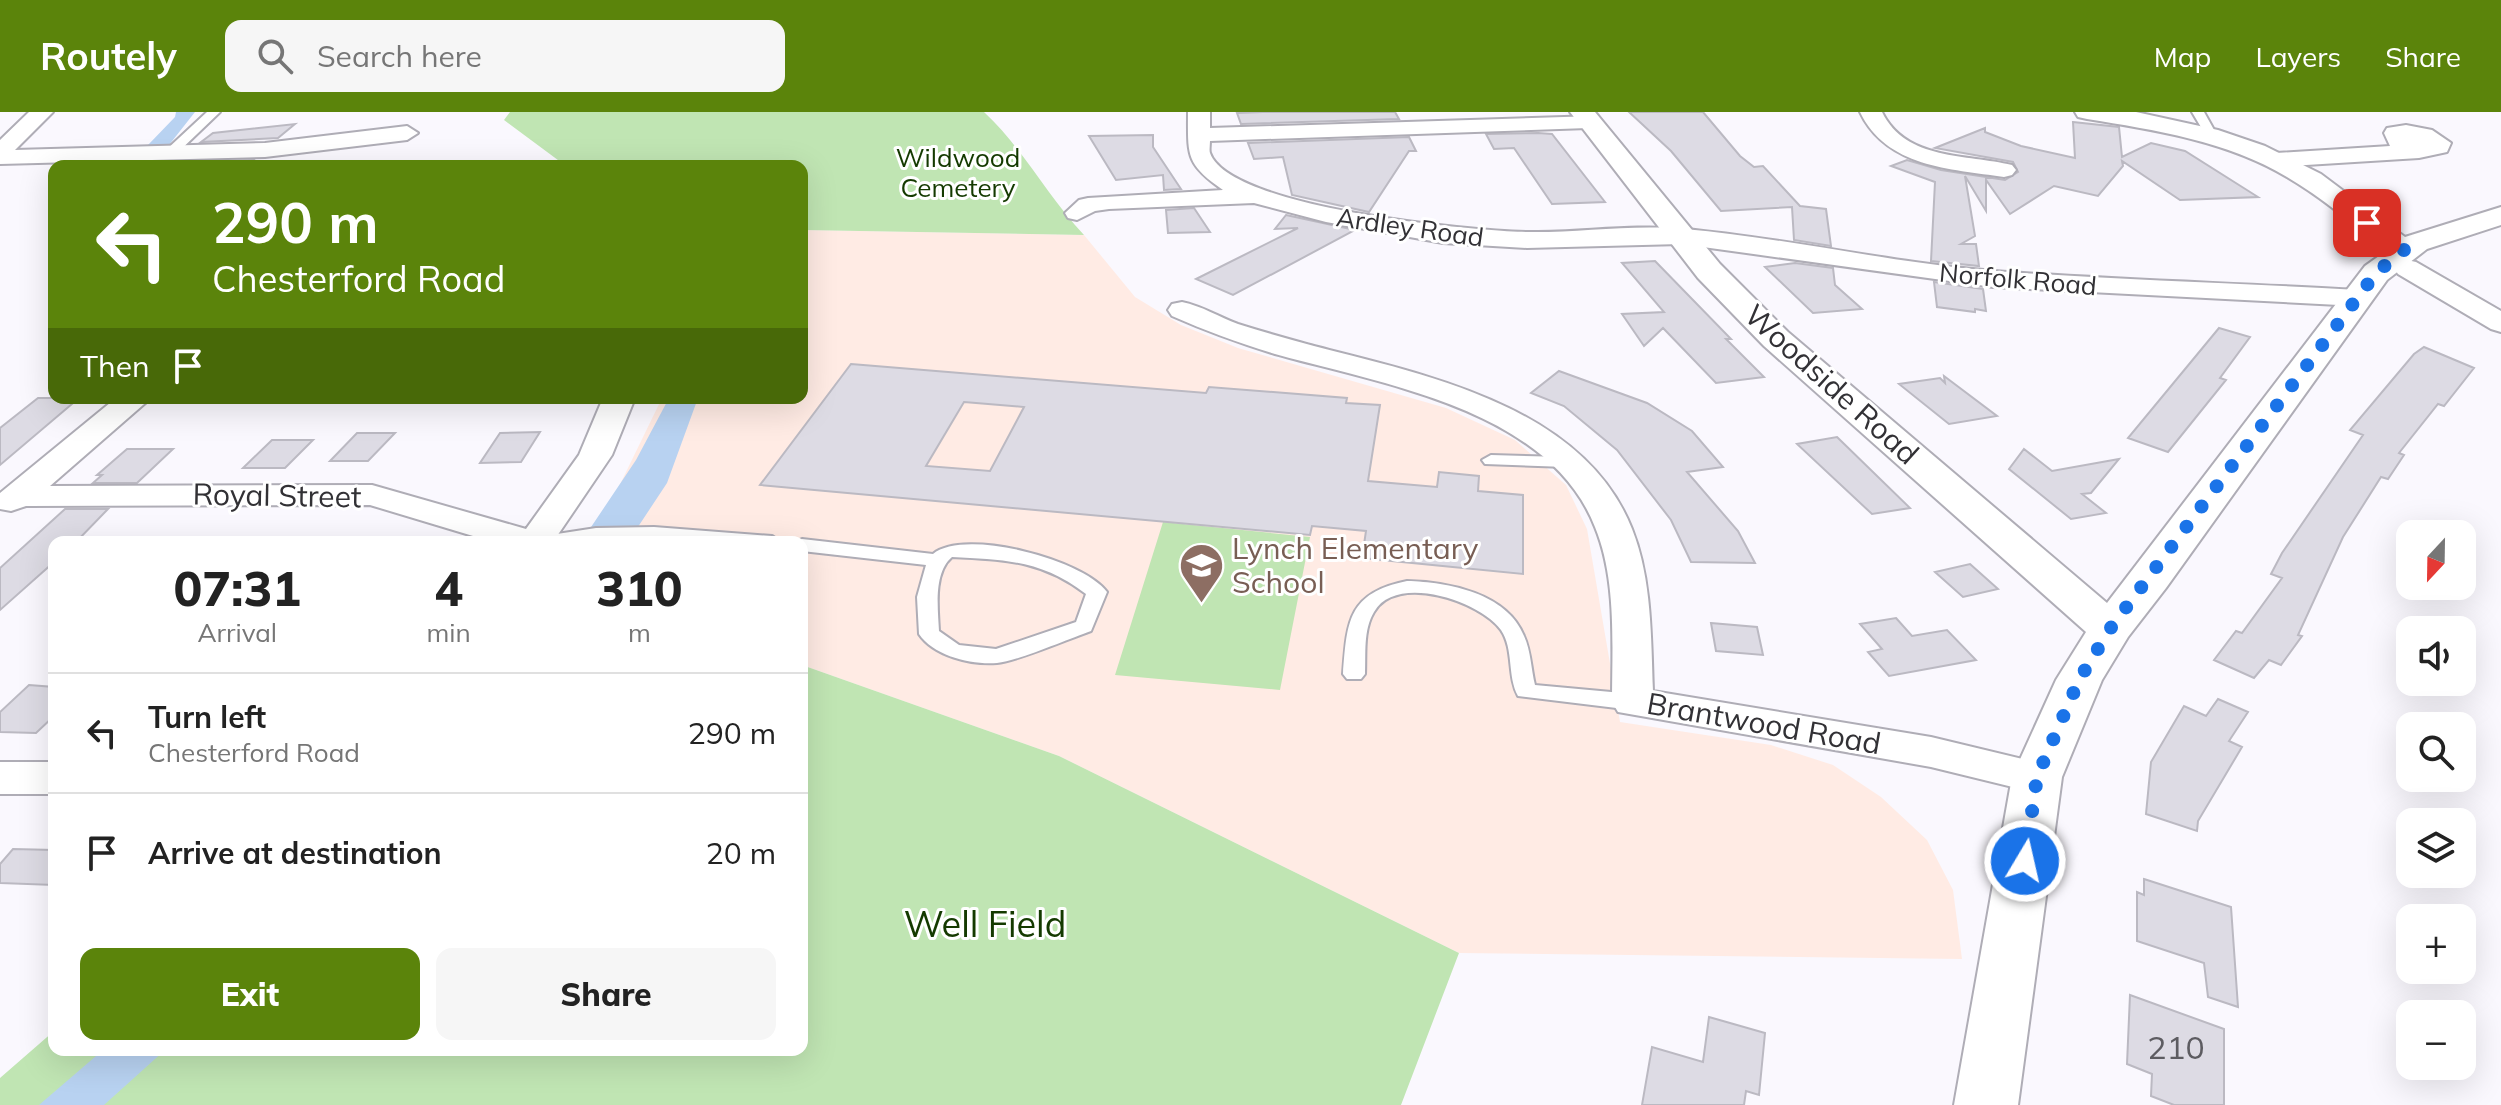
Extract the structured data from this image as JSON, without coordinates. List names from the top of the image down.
{
  "streets": {
    "street": [
      "Ardley Road",
      "Norfolk Road",
      "Woodside Road",
      "Royal Street",
      "Brantwood Road"
    ]
  },
  "crossings": [
    ["Ardley Road", "Norfolk Road"],
    ["Ardley Road", "Woodside Road"],
    ["Norfolk Road", "Woodside Road"]
  ],
  "parks": ["Wildwood Cemetery", "Well Field"],
  "places": {
    "school or university": ["Lynch Elementary School"]
  },
  "house_numbers": ["210"],
  "north": "bottom",
  "page": {
    "header": "Routely",
    "search": "Search here",
    "nav": ["Map", "Layers", "Share"],
    "turn": ["290 m", "Chesterford Road"],
    "then": "Then",
    "map_buttons": ["+", "−"],
    "eta": [
      "07:31",
      "Arrival",
      "4",
      "min",
      "310",
      "m"
    ],
    "list": [
      {
        "name": "Turn left",
        "note": "Chesterford Road",
        "value": "290 m"
      },
      {
        "name": "Arrive at destination",
        "value": "20 m"
      }
    ],
    "buttons": ["Exit", "Share"]
  }
}
